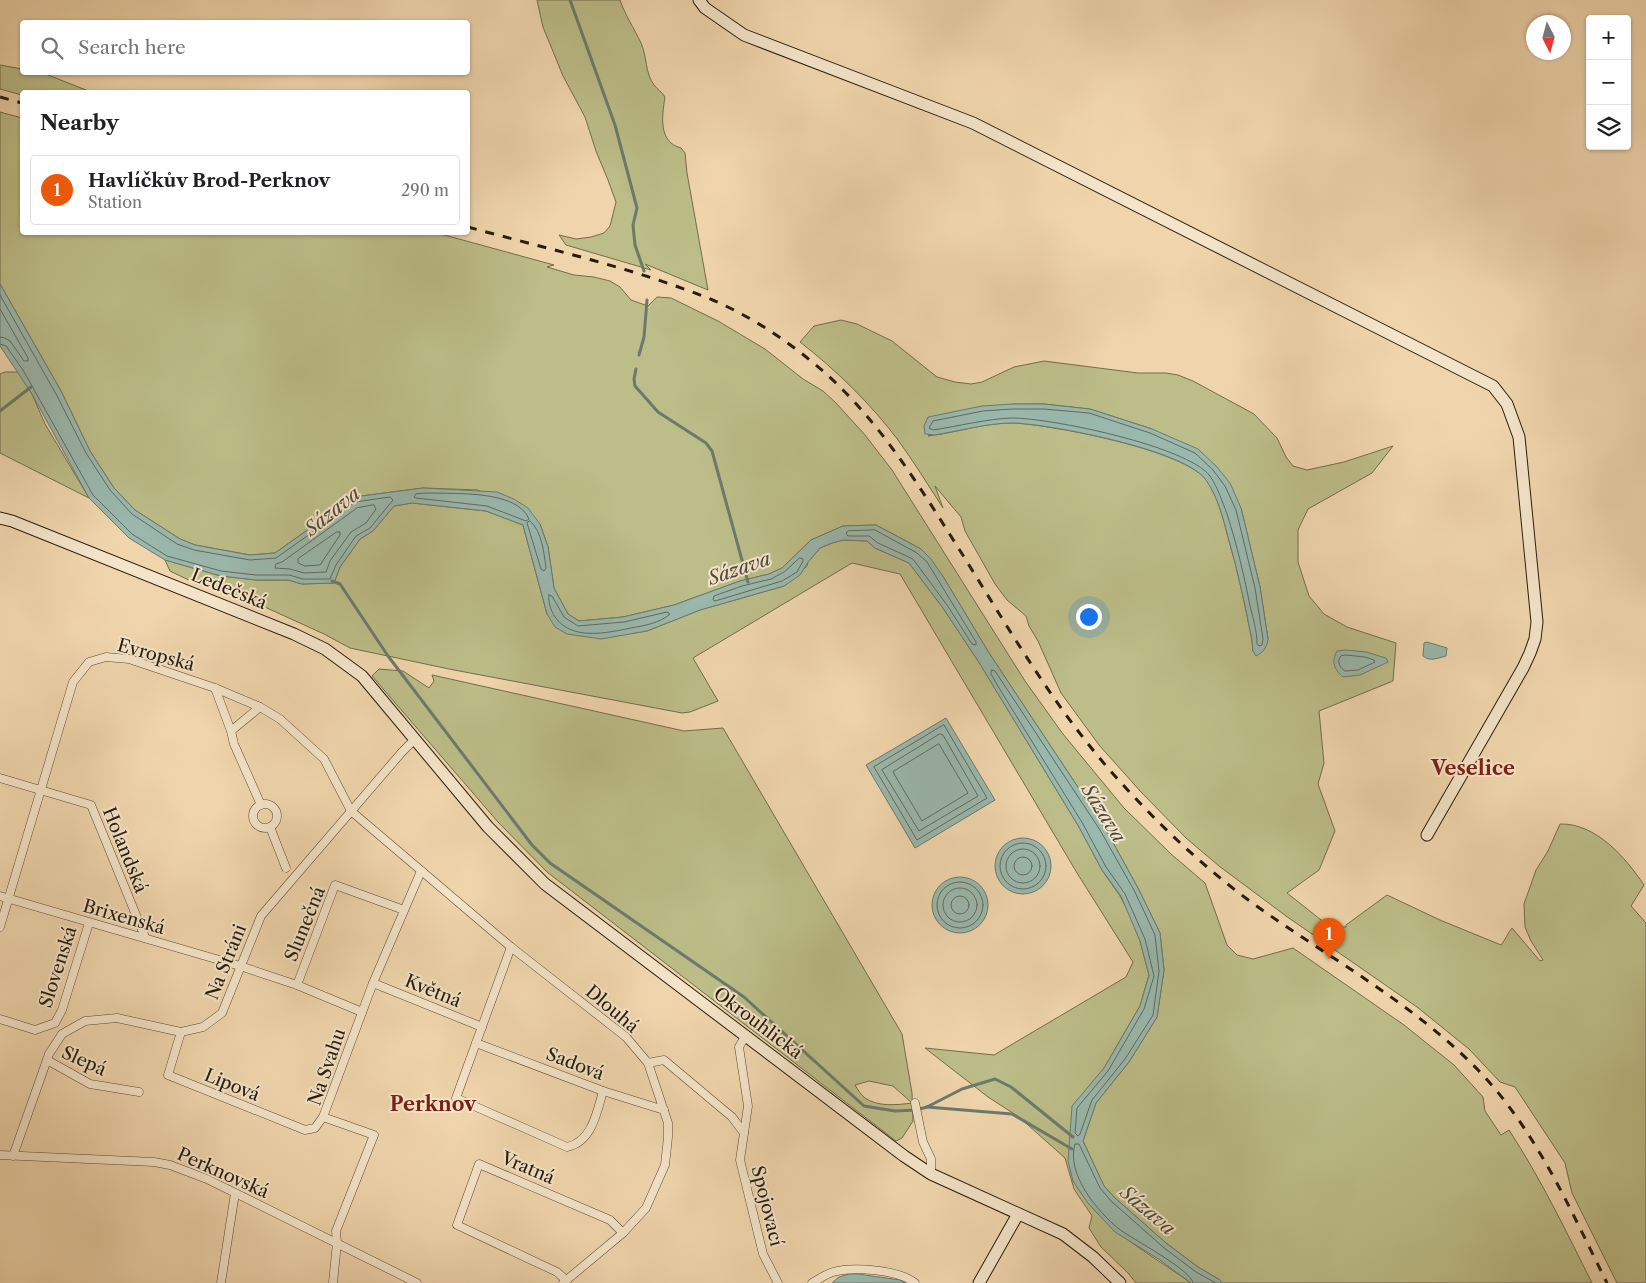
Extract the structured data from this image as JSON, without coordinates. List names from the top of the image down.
{
  "streets": {
    "street": [
      "Ledečská",
      "Evropská",
      "Holandská",
      "Brixenská",
      "Slunečná",
      "Na Stráni",
      "Slovenská",
      "Květná",
      "Dlouhá",
      "Okrouhlická",
      "Slepá",
      "Sadová",
      "Na Svahu",
      "Lipová",
      "Vratná",
      "Perknovská",
      "Spojovací"
    ]
  },
  "crossings": [
    ["Ledečská", "Na Stráni"],
    ["Ledečská", "Okrouhlická"],
    ["Evropská", "Holandská"],
    ["Evropská", "Brixenská"],
    ["Evropská", "Na Stráni"],
    ["Evropská", "Dlouhá"],
    ["Holandská", "Brixenská"],
    ["Brixenská", "Slunečná"],
    ["Brixenská", "Na Stráni"],
    ["Brixenská", "Slovenská"],
    ["Brixenská", "Na Svahu"],
    ["Slunečná", "Na Svahu"],
    ["Na Stráni", "Dlouhá"],
    ["Na Stráni", "Okrouhlická"],
    ["Na Stráni", "Slepá"],
    ["Na Stráni", "Lipová"],
    ["Na Stráni", "Perknovská"],
    ["Květná", "Na Svahu"],
    ["Dlouhá", "Sadová"],
    ["Dlouhá", "Na Svahu"],
    ["Dlouhá", "Vratná"],
    ["Okrouhlická", "Spojovací"],
    ["Na Svahu", "Lipová"],
    ["Na Svahu", "Perknovská"]
  ],
  "districts": ["Veselice", "Perknov"],
  "water": ["Sázava"],
  "north": "bottom",
  "page": {
    "map_buttons": ["+", "−"],
    "search": "Search here",
    "heading": "Nearby",
    "list": [
      {
        "mark": "1",
        "name": "Havlíčkův Brod-Perknov",
        "note": "Station",
        "value": "290 m"
      }
    ],
    "pins": "1"
  }
}
